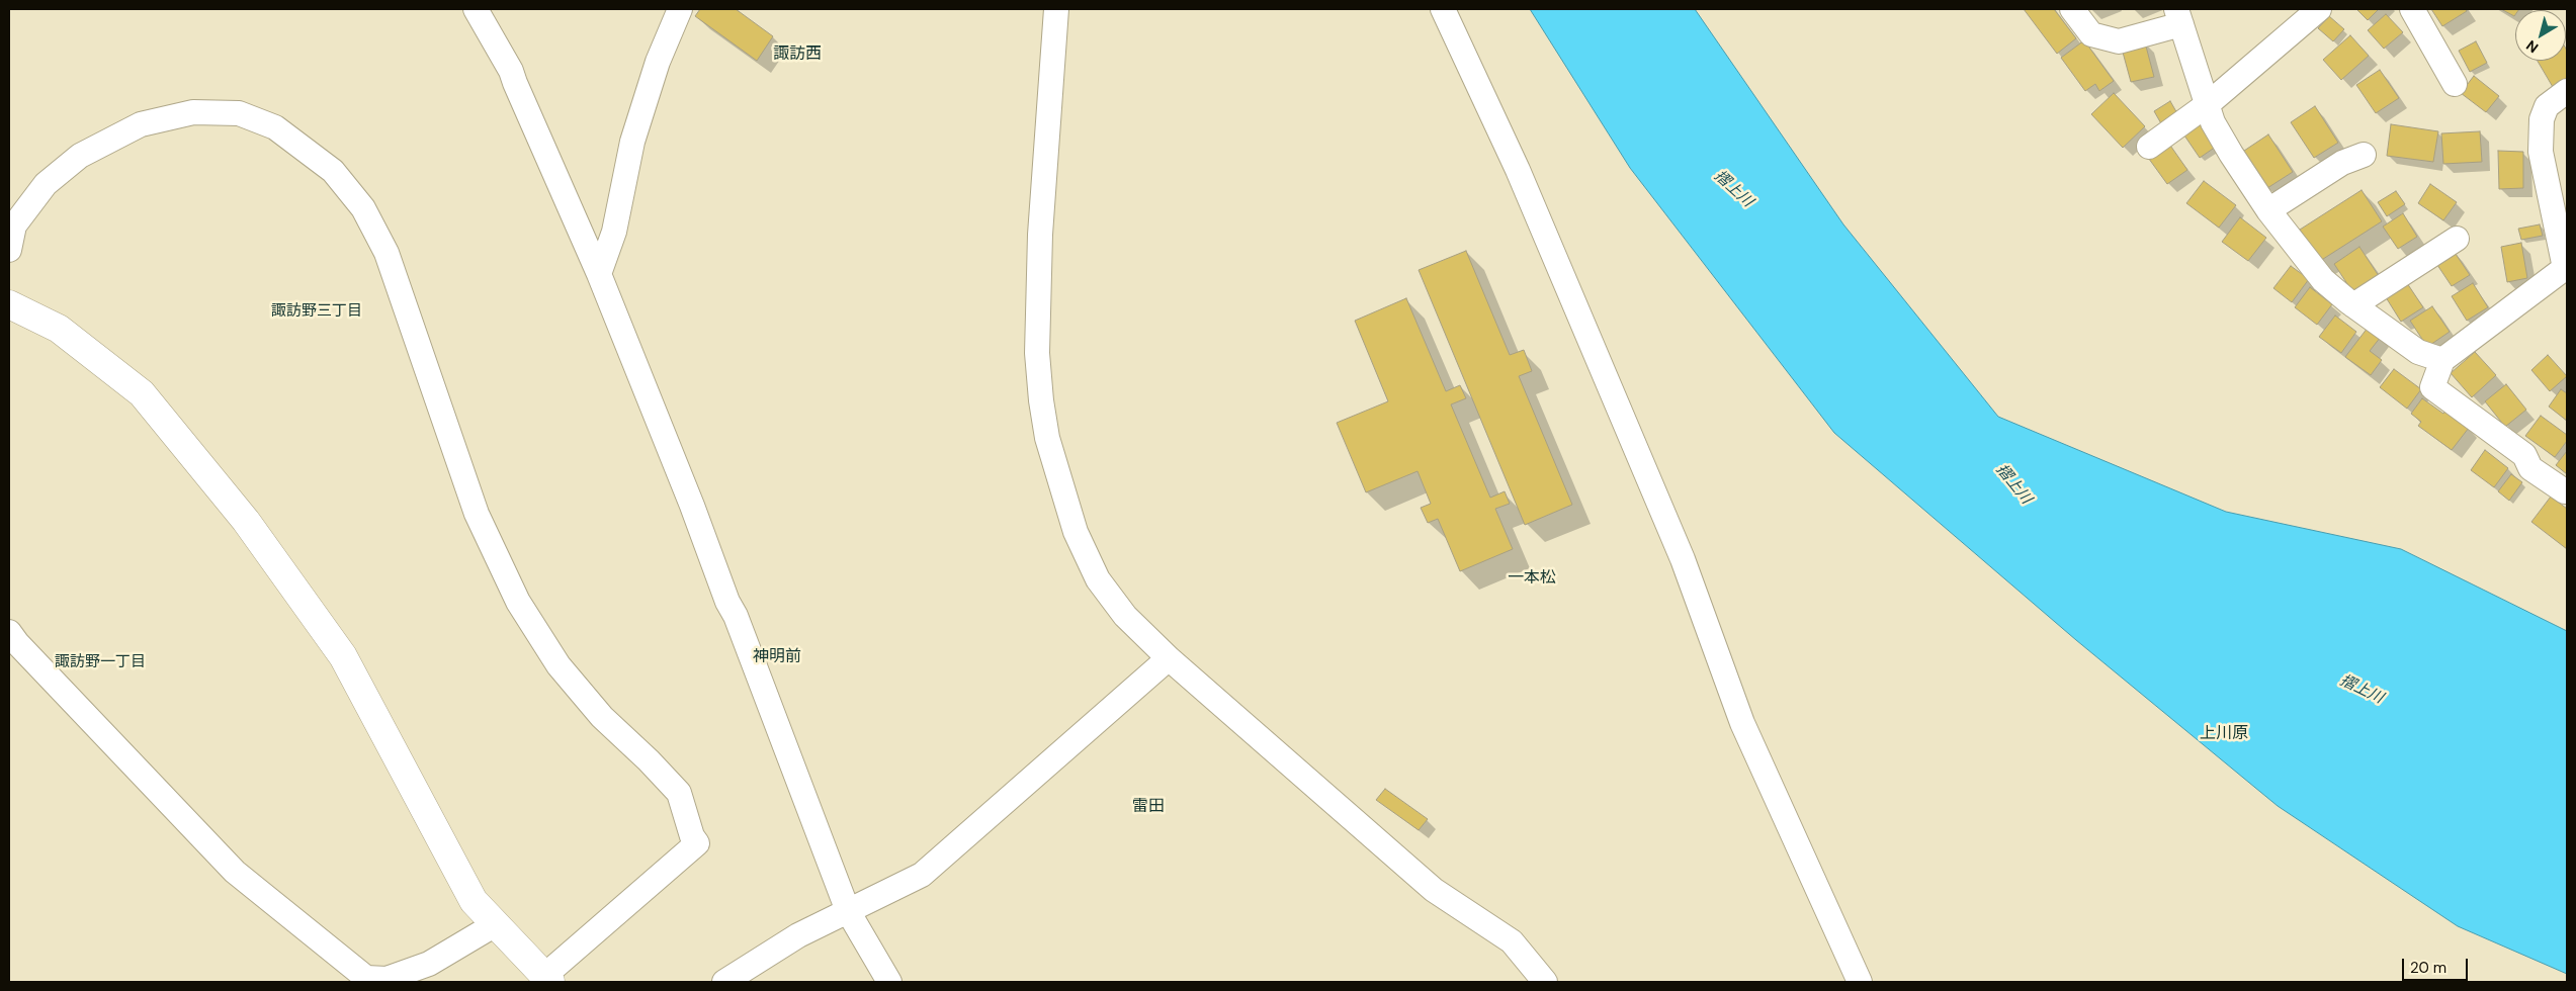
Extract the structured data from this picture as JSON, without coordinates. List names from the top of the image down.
{
  "districts": [
    "諏訪西",
    "諏訪野三丁目",
    "一本松",
    "神明前",
    "諏訪野一丁目",
    "上川原",
    "雷田"
  ],
  "water": ["摺上川"],
  "scale_bar": "20 m",
  "north": "bottom left"
}
